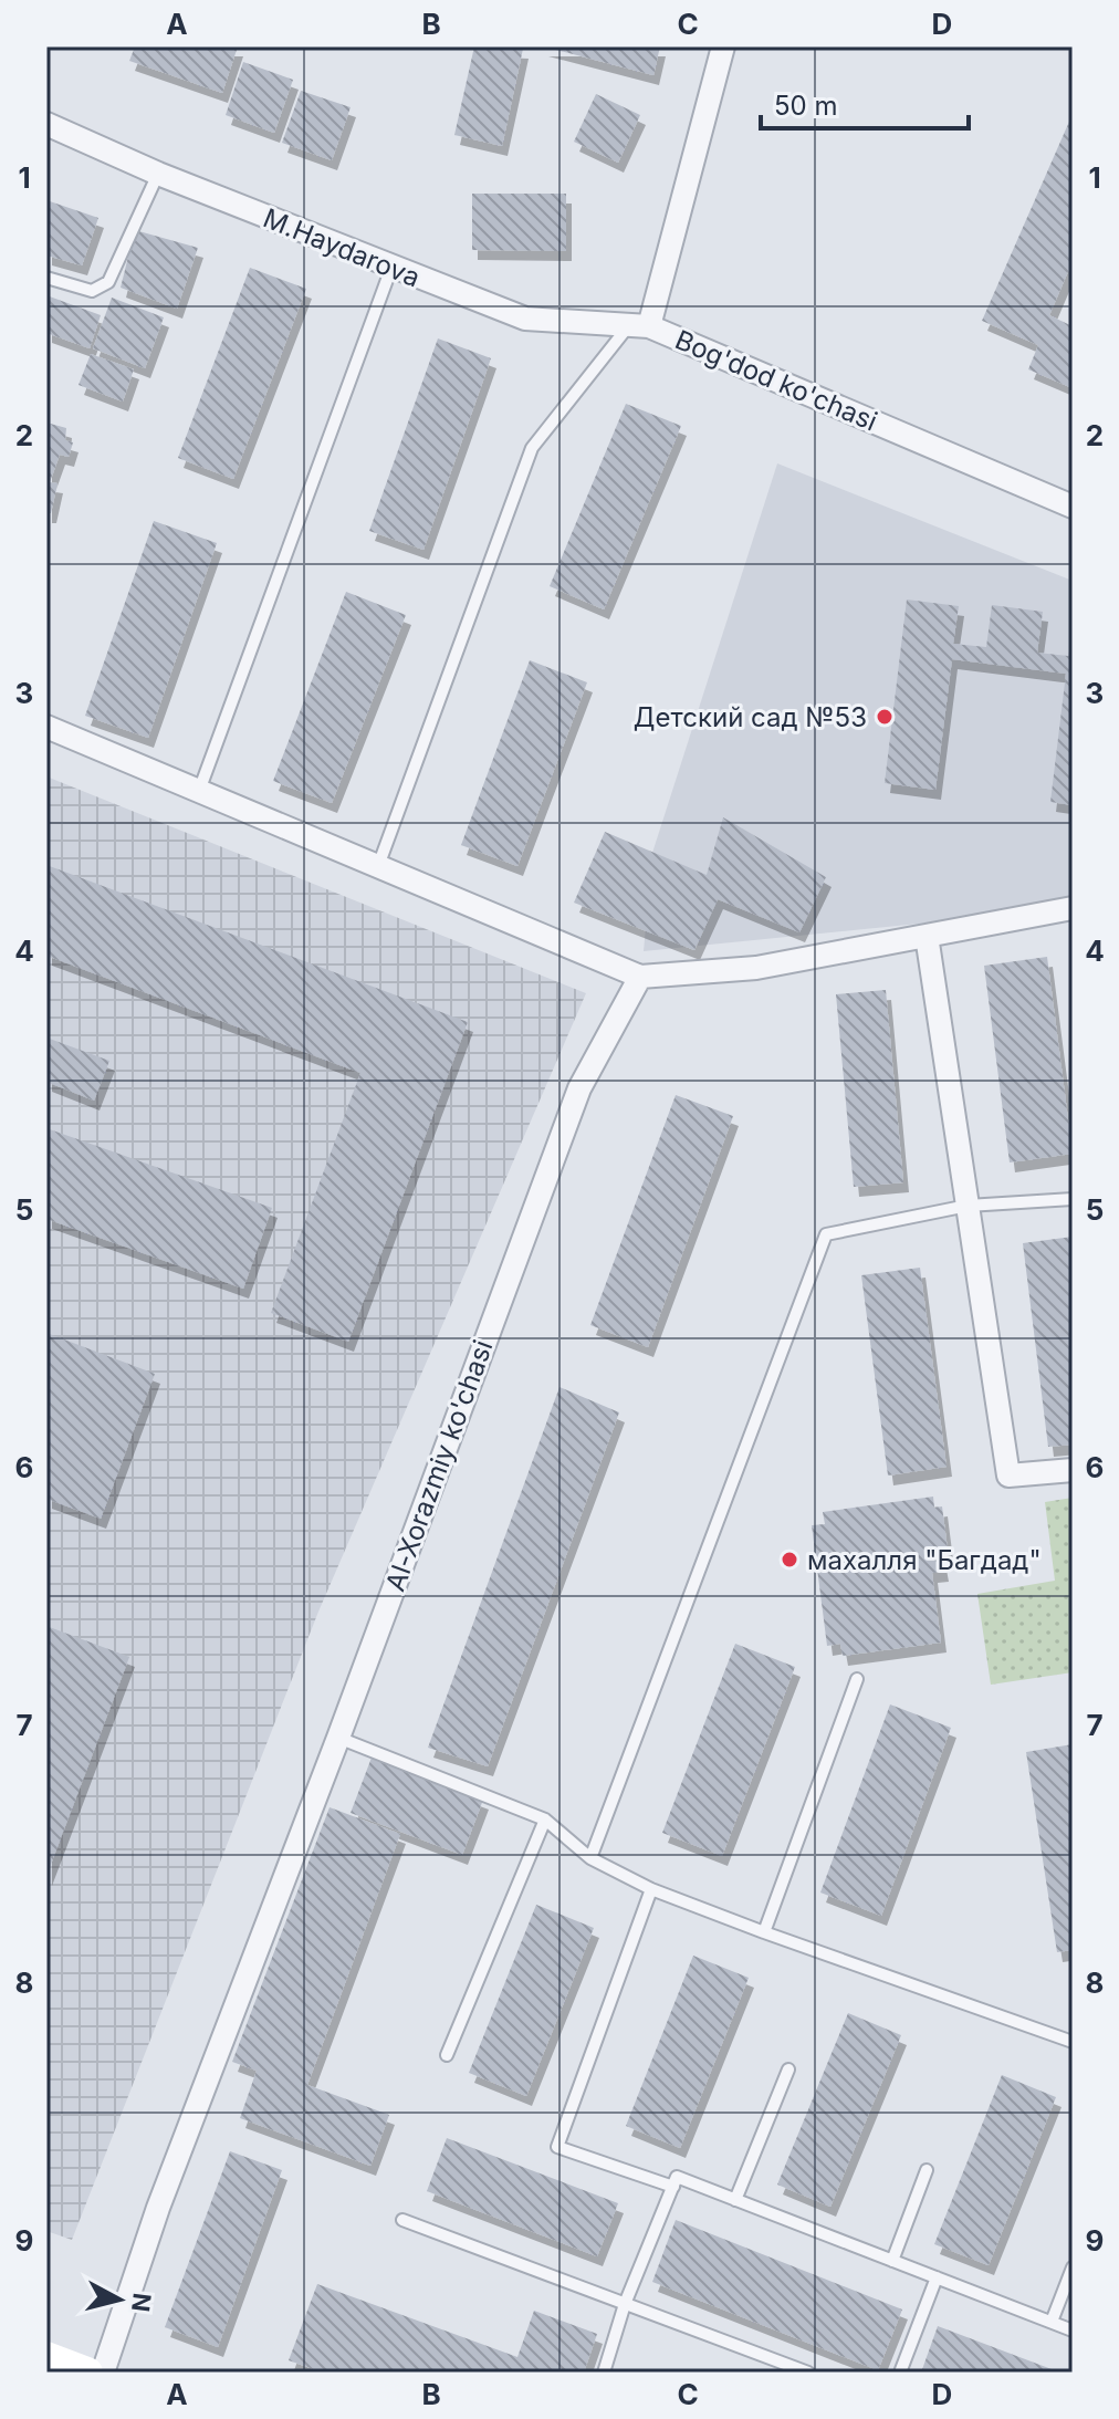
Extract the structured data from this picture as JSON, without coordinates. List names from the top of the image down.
{
  "streets": {
    "street": ["M.Haydarova", "Bog'dod ko'chasi", "Al-Xorazmiy ko'chasi"]
  },
  "crossings": [
    ["M.Haydarova", "Bog'dod ko'chasi"]
  ],
  "places": ["Детский сад №53", "махалля \"Багдад\""],
  "scale_bar": "50 m",
  "north": "right",
  "grid": {
    "columns": [
      "A",
      "B",
      "C",
      "D"
    ],
    "rows": [
      "1",
      "2",
      "3",
      "4",
      "5",
      "6",
      "7",
      "8",
      "9"
    ]
  }
}
